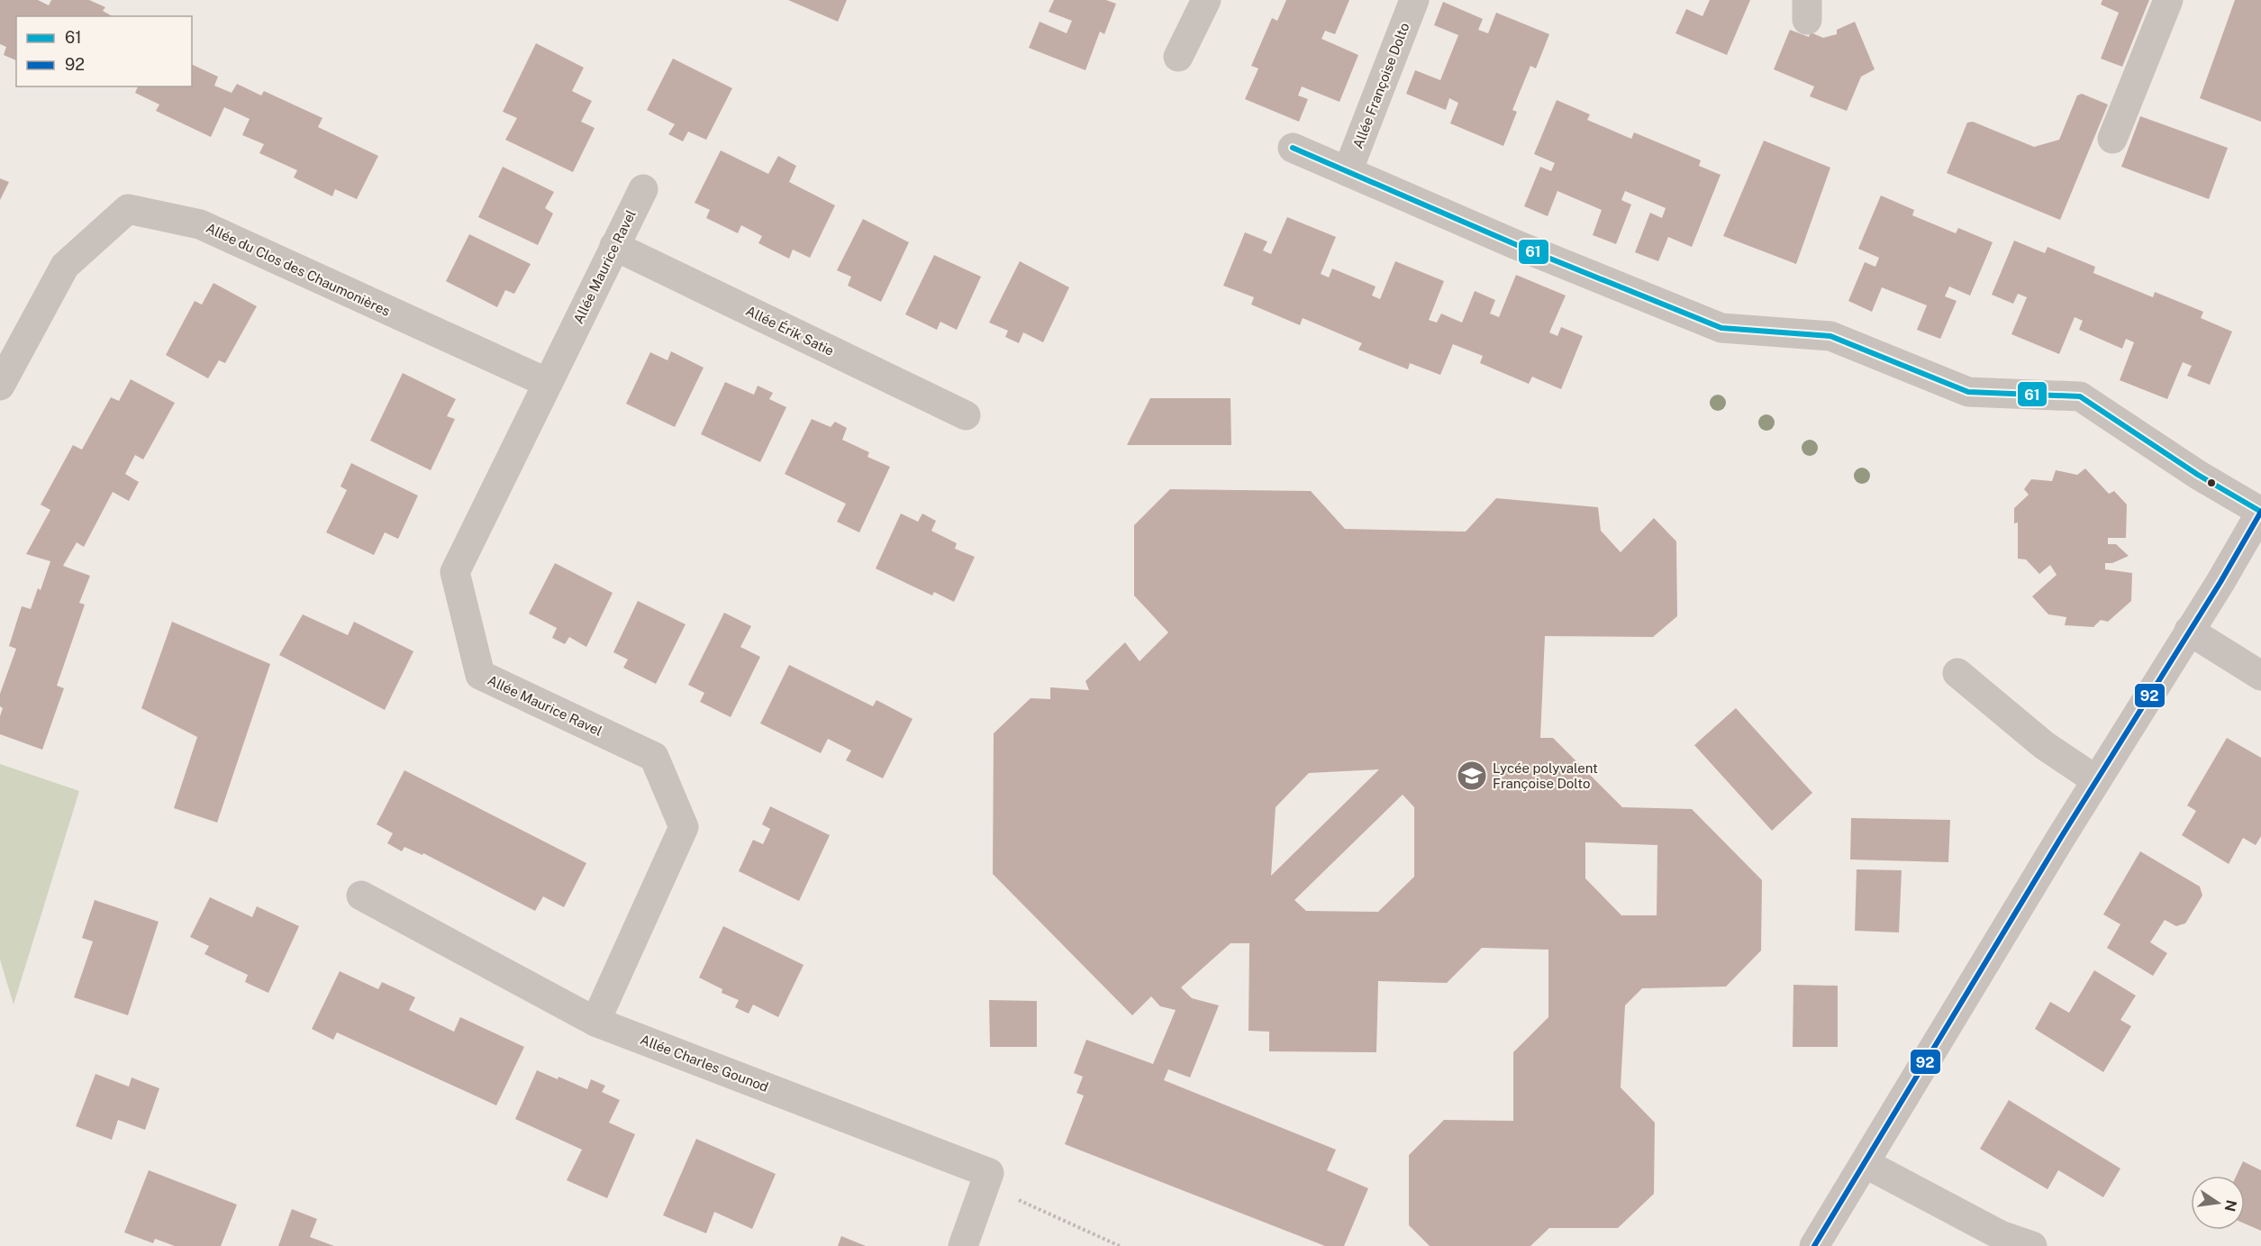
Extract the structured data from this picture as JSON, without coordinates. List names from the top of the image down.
{
  "streets": {
    "street": [
      "Allée Françoise Dolto",
      "Allée Maurice Ravel",
      "Allée du Clos des Chaumonières",
      "Allée Érik Satie",
      "Allée Charles Gounod"
    ]
  },
  "crossings": [
    ["Allée Maurice Ravel", "Allée du Clos des Chaumonières"],
    ["Allée Maurice Ravel", "Allée Érik Satie"],
    ["Allée Maurice Ravel", "Allée Charles Gounod"]
  ],
  "places": {
    "school or university": ["Lycée polyvalent Françoise Dolto"]
  },
  "lines": ["transit line 61", "transit line 92"],
  "legend": ["61", "92"],
  "north": "right"
}
